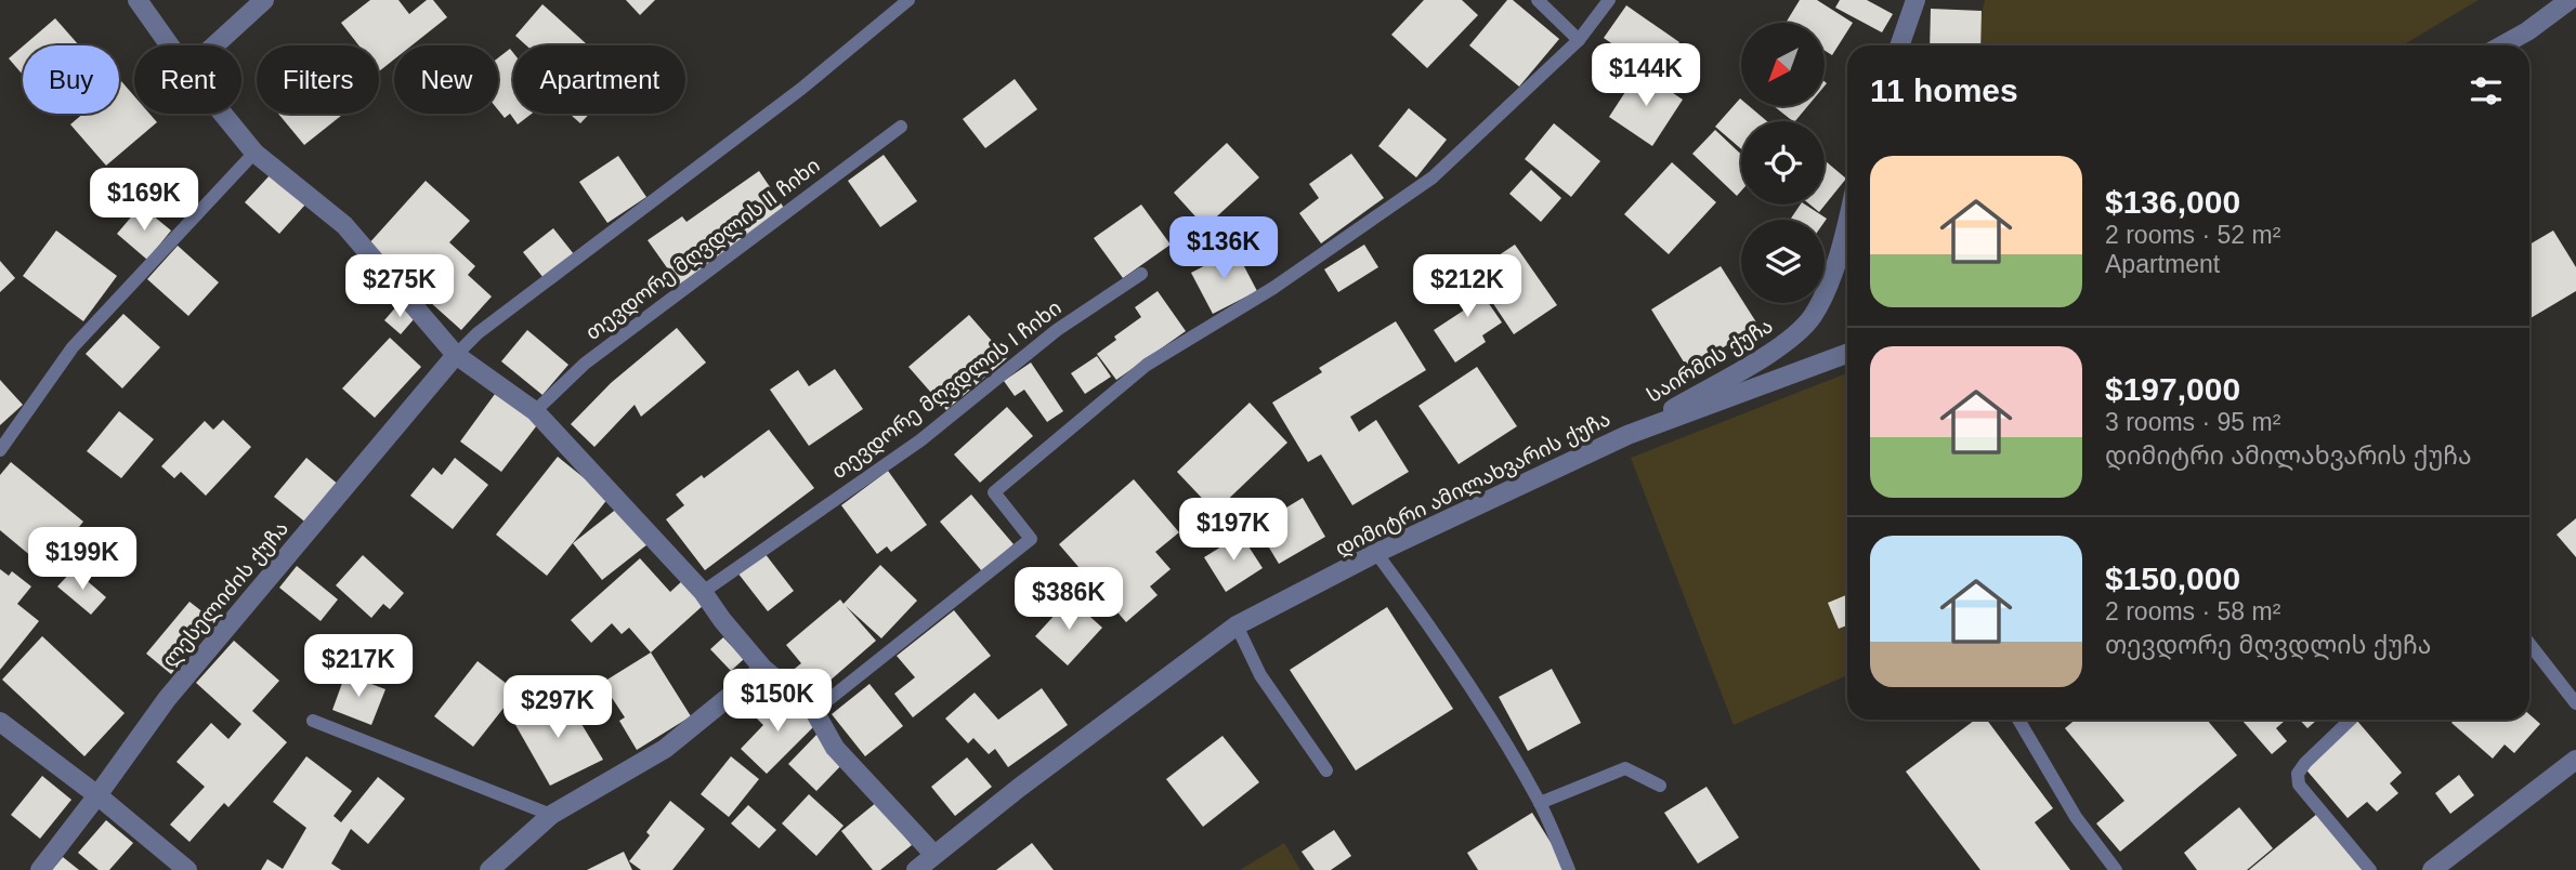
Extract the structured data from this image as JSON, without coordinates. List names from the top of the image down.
{
  "streets": {
    "street": ["საირმის ქუჩა", "დიმიტრი ამილახვარის ქუჩა", "ლესელიძის ქუჩა"],
    "lane": ["თევდორე მღვდლის II ჩიხი", "თევდორე მღვდლის I ჩიხი"]
  },
  "crossings": [
    ["საირმის ქუჩა", "დიმიტრი ამილახვარის ქუჩა"]
  ],
  "north": "bottom left",
  "page": {
    "price": [
      "$144K",
      "$169K",
      "$136K",
      "$275K",
      "$212K",
      "$197K",
      "$199K",
      "$386K",
      "$217K",
      "$150K",
      "$297K"
    ],
    "chip": [
      "Buy",
      "Rent",
      "Filters",
      "New",
      "Apartment"
    ],
    "heading": "11 homes",
    "list": [
      {
        "name": "$136,000",
        "note": "2 rooms · 52 m² · Apartment"
      },
      {
        "name": "$197,000",
        "note": "3 rooms · 95 m² · დიმიტრი ამილახვარის ქუჩა"
      },
      {
        "name": "$150,000",
        "note": "2 rooms · 58 m² · თევდორე მღვდლის ქუჩა"
      }
    ]
  }
}
